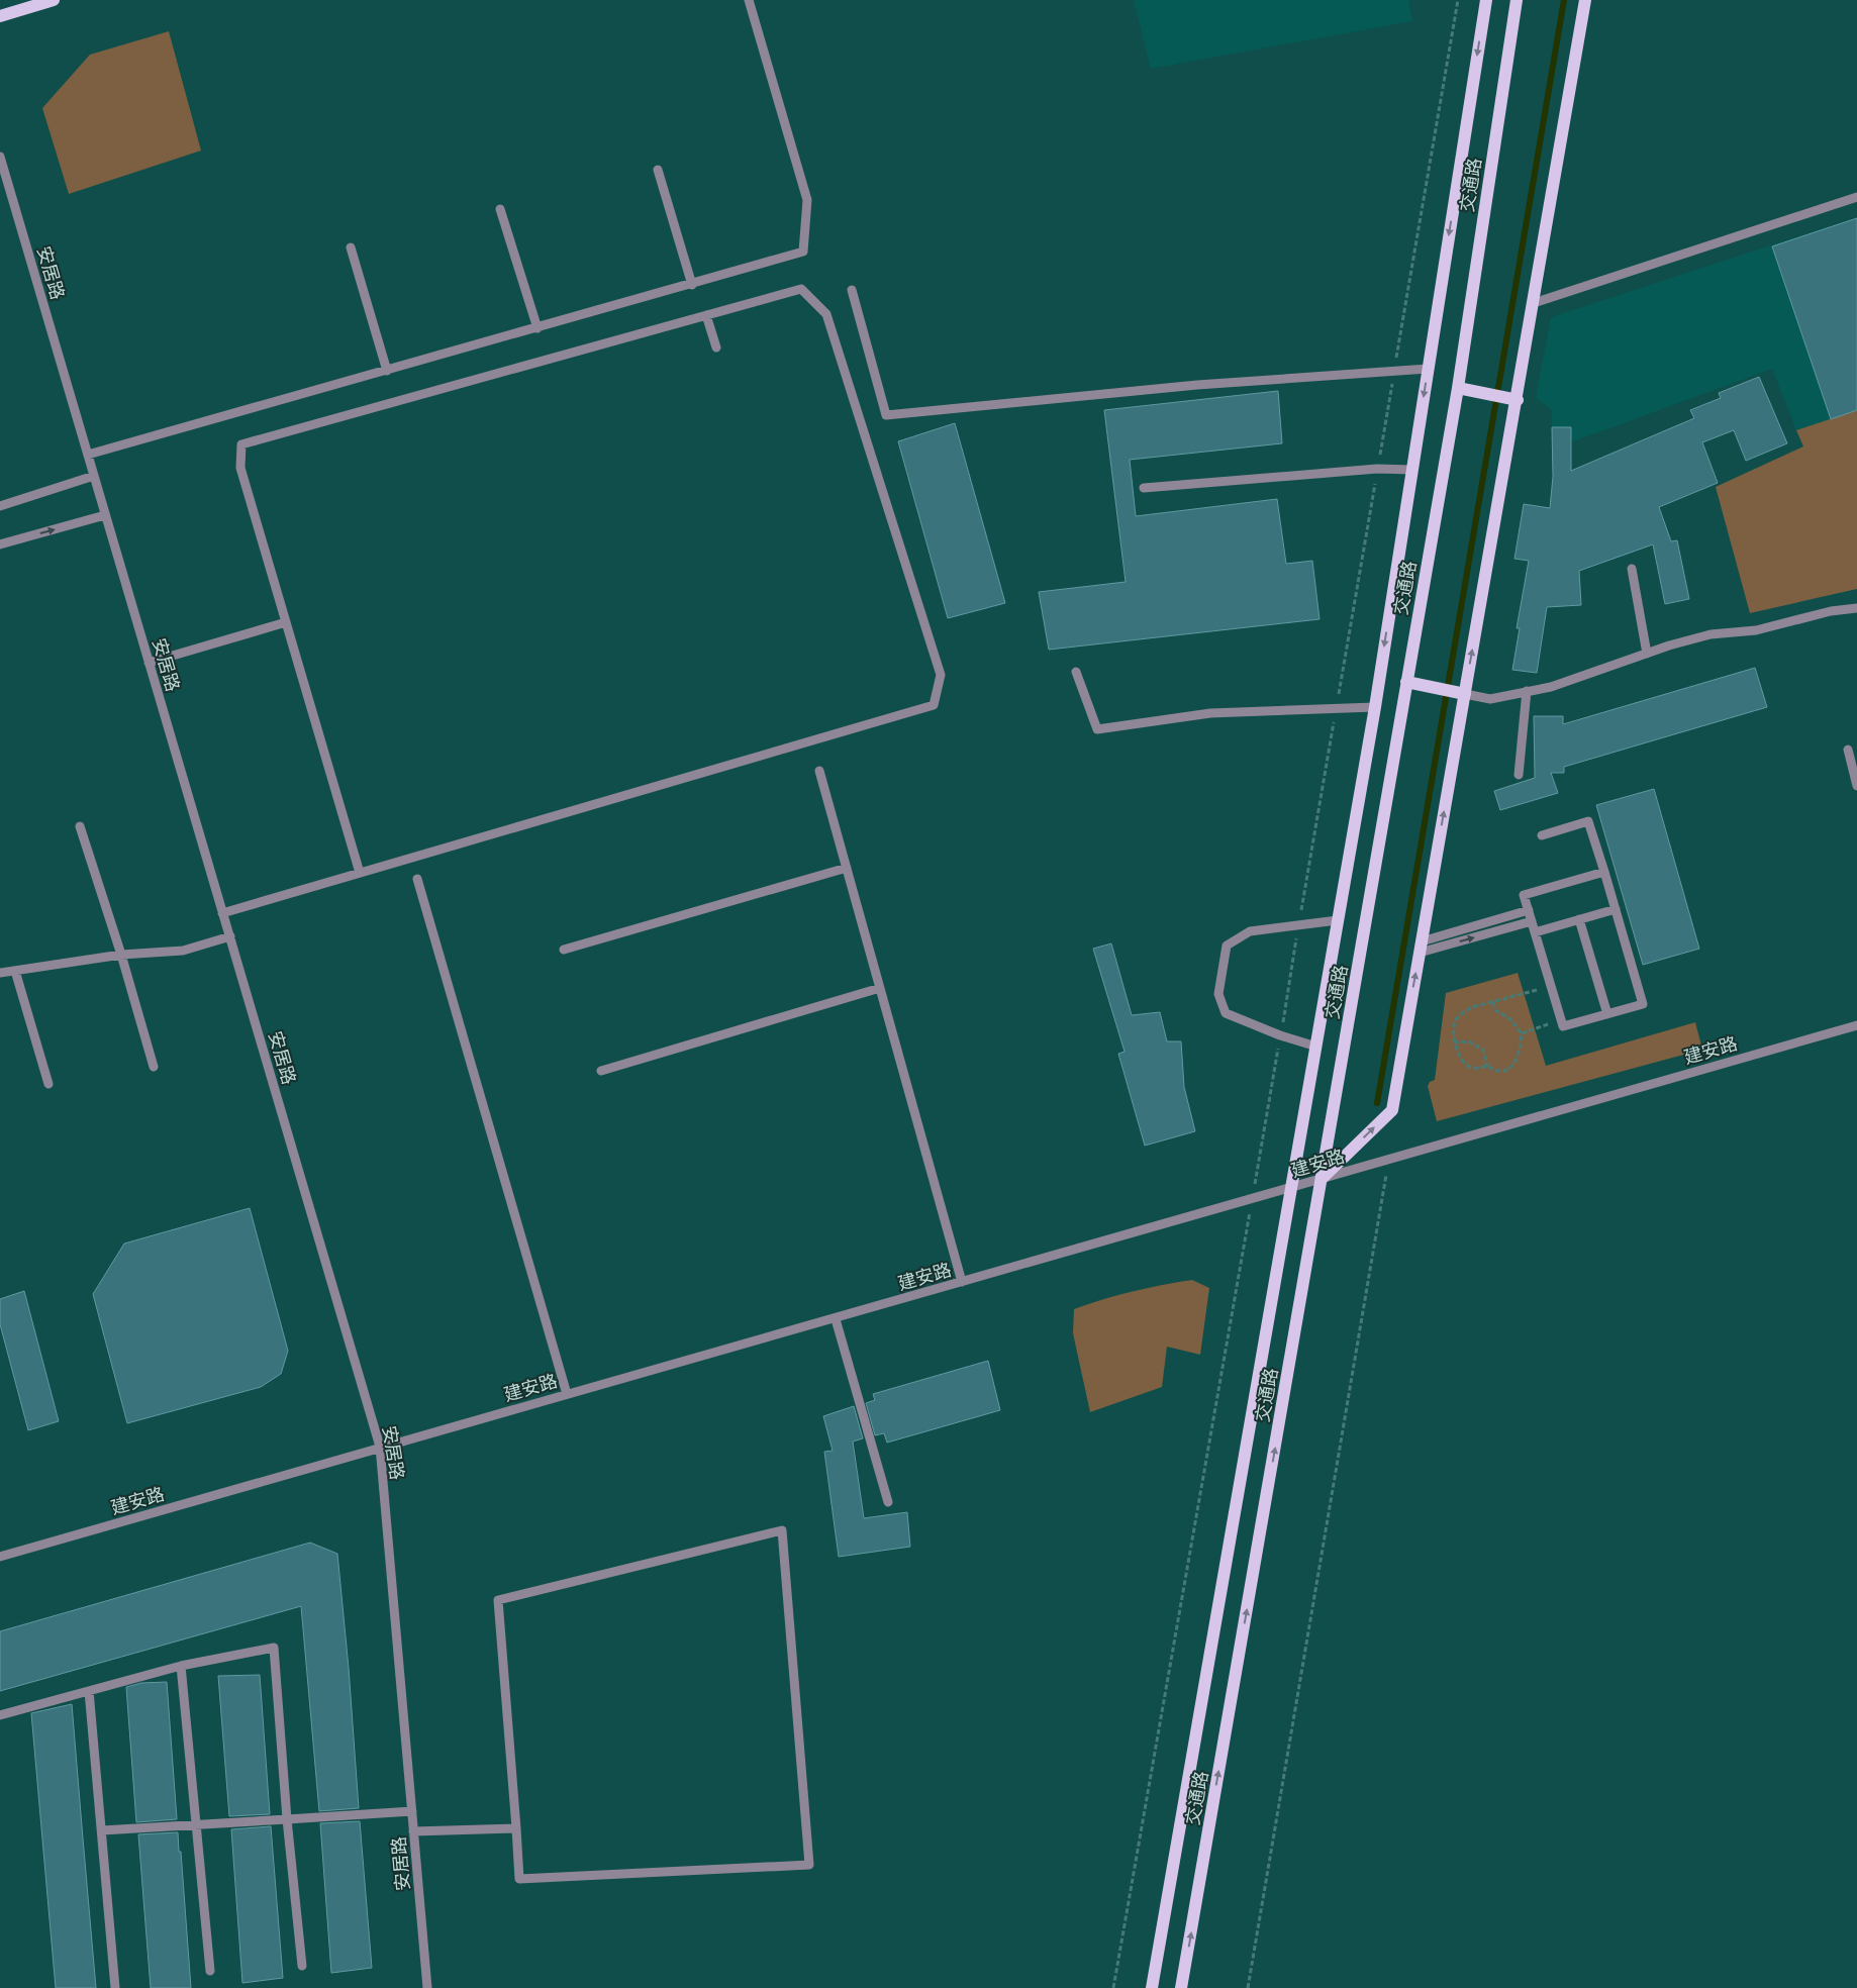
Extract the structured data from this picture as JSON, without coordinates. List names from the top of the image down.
{
  "streets": {
    "main road": ["交通路"],
    "street": ["安居路", "建安路"]
  },
  "crossings": [
    ["交通路", "建安路"],
    ["安居路", "建安路"]
  ]
}
